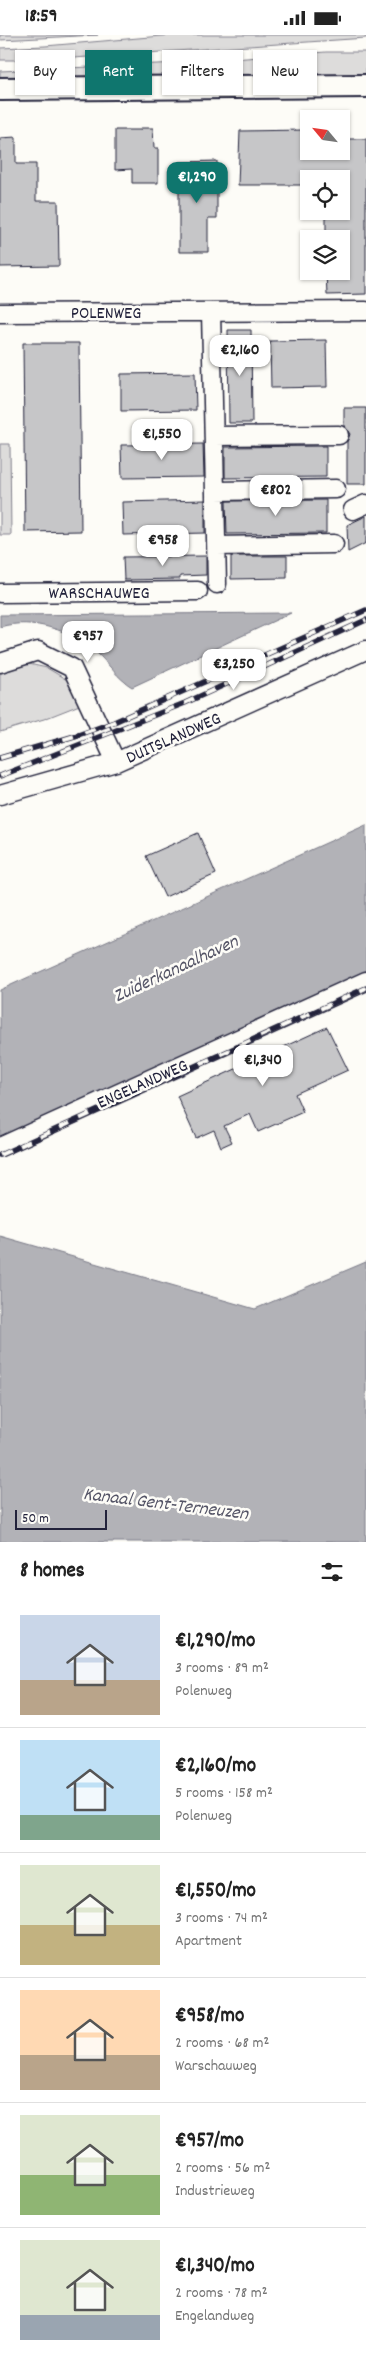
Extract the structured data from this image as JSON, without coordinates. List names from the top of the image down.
{
  "streets": {
    "street": [
      "POLENWEG",
      "WARSCHAUWEG",
      "DUITSLANDWEG",
      "ENGELANDWEG"
    ]
  },
  "water": ["Zuiderkanaalhaven", "Kanaal Gent-Terneuzen"],
  "scale_bar": "50 m",
  "north": "top left",
  "page": {
    "status": "18:59",
    "chip": [
      "Buy",
      "Rent",
      "Filters",
      "New"
    ],
    "price": [
      "€1,290",
      "€2,160",
      "€1,550",
      "€802",
      "€958",
      "€957",
      "€3,250",
      "€1,340"
    ],
    "scale": "50 m",
    "heading": "8 homes",
    "list": [
      {
        "name": "€1,290/mo",
        "note": "3 rooms · 89 m² · Polenweg"
      },
      {
        "name": "€2,160/mo",
        "note": "5 rooms · 158 m² · Polenweg"
      },
      {
        "name": "€1,550/mo",
        "note": "3 rooms · 74 m² · Apartment"
      },
      {
        "name": "€958/mo",
        "note": "2 rooms · 68 m² · Warschauweg"
      },
      {
        "name": "€957/mo",
        "note": "2 rooms · 56 m² · Industrieweg"
      },
      {
        "name": "€1,340/mo",
        "note": "2 rooms · 78 m² · Engelandweg"
      }
    ]
  }
}
